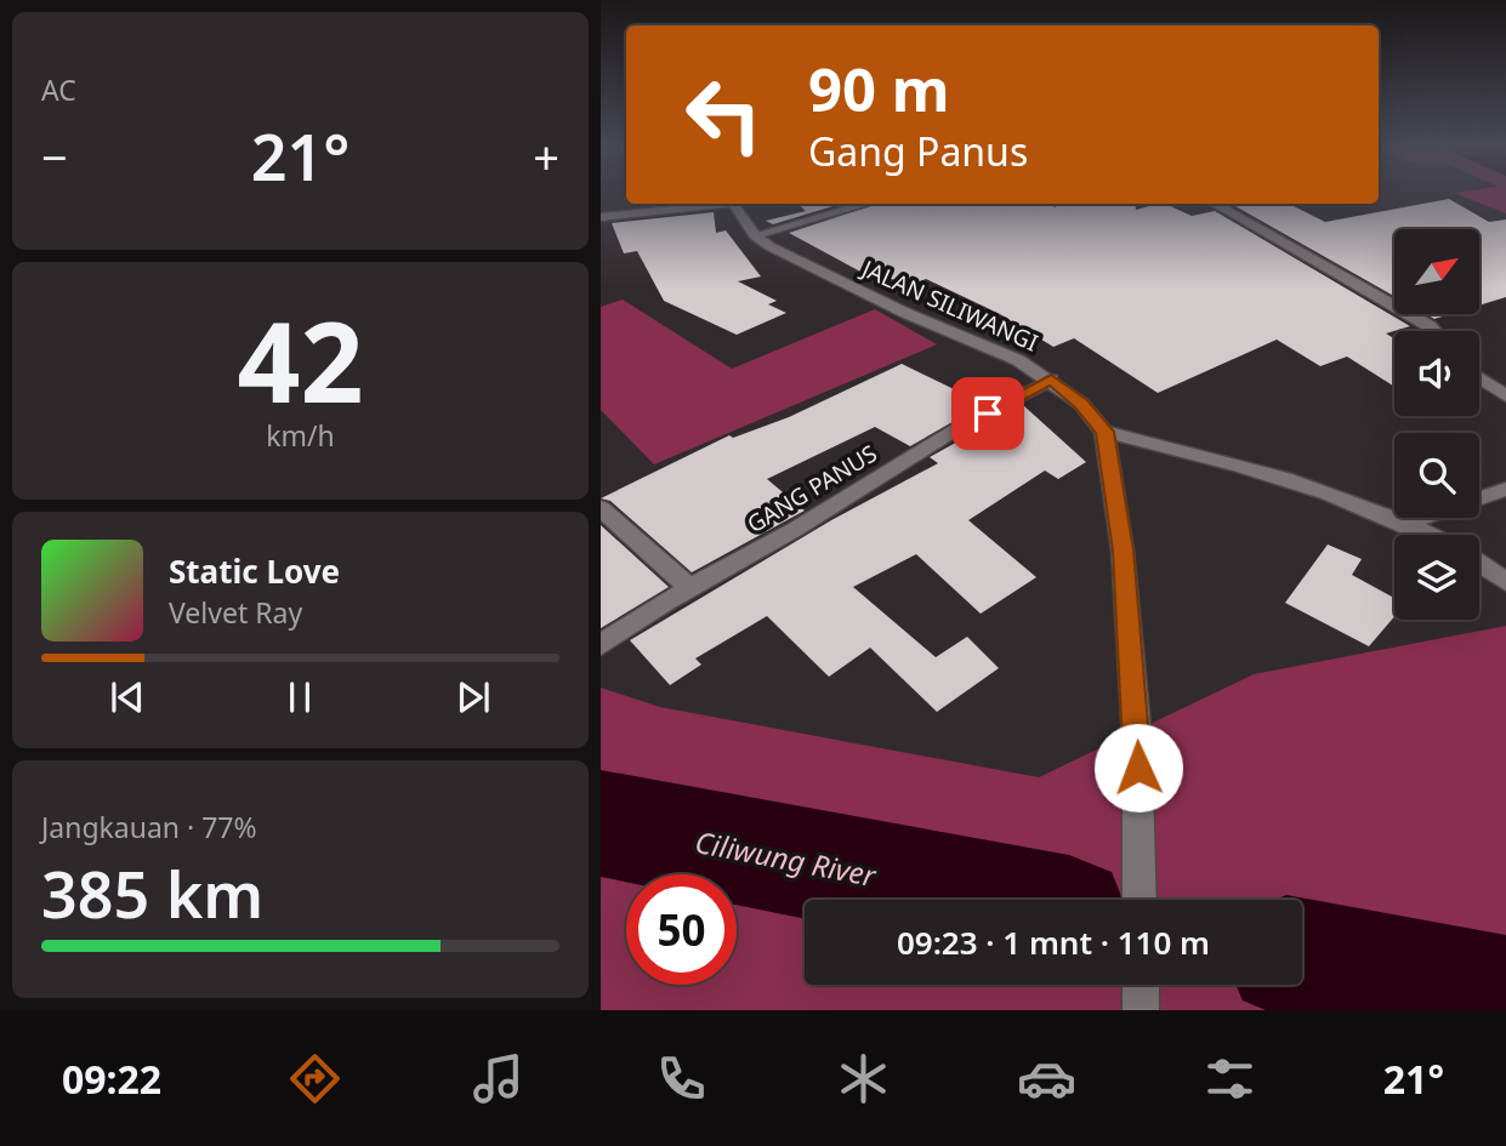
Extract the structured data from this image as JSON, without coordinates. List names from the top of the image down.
{
  "streets": {
    "street": ["JALAN SILIWANGI", "GANG PANUS"]
  },
  "crossings": [
    ["JALAN SILIWANGI", "GANG PANUS"]
  ],
  "water": ["Ciliwung River"],
  "north": "top right",
  "page": {
    "tile": [
      "AC",
      ["42", "km/h"],
      ["Jangkauan · 77%", "385 km"]
    ],
    "turn": ["90 m", "Gang Panus"],
    "heat": ["−", "21°", "+"],
    "song": ["Static Love", "Velvet Ray"],
    "limit": "50",
    "trip": "09:23 · 1 mnt · 110 m",
    "tabs": ["09:22", "21°"]
  }
}
